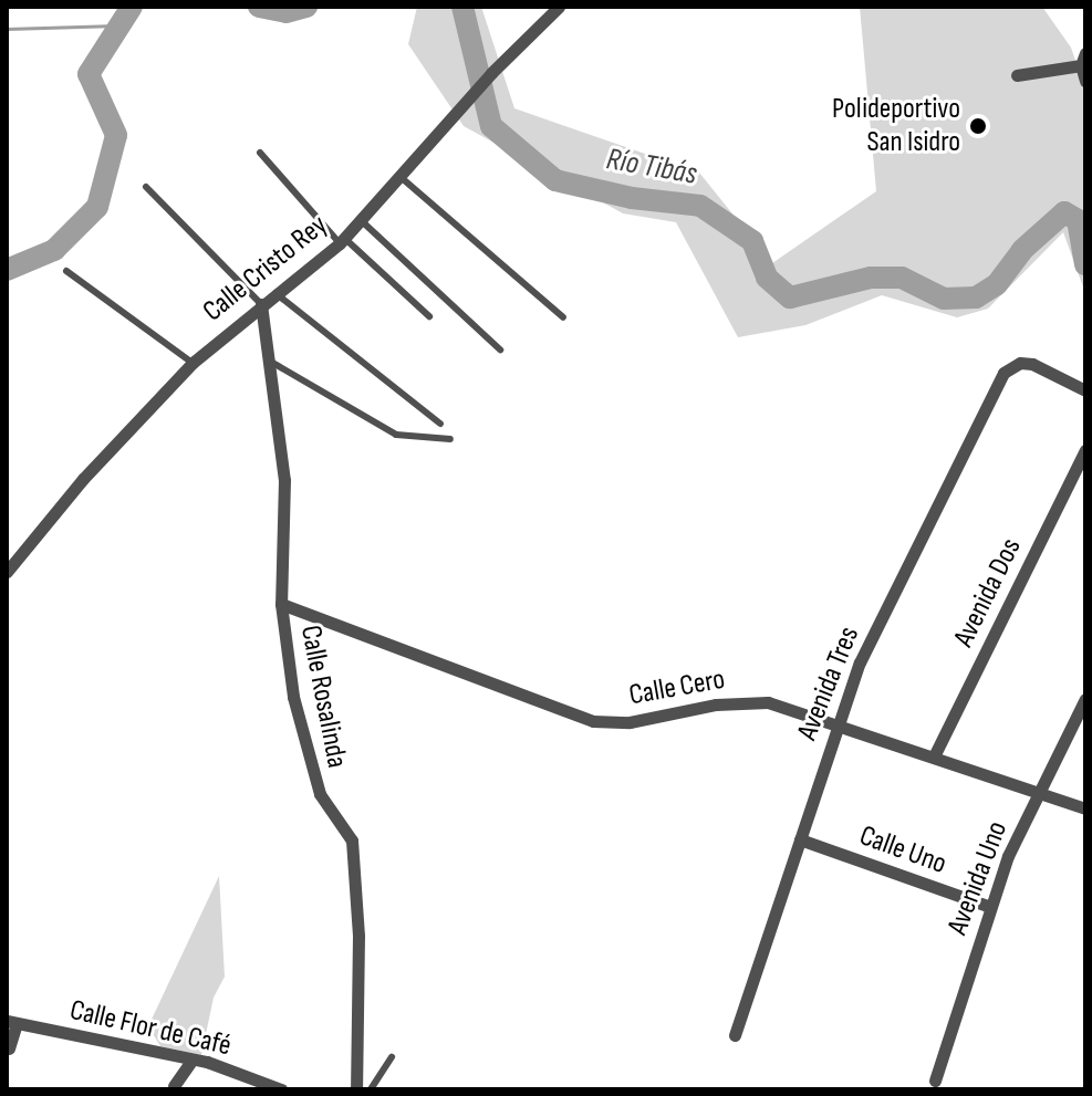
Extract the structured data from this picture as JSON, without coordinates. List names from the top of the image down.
{
  "streets": {
    "street": [
      "Calle Cristo Rey",
      "Avenida Dos",
      "Avenida Tres",
      "Calle Cero",
      "Calle Rosalinda",
      "Calle Uno",
      "Avenida Uno",
      "Calle Flor de Café"
    ]
  },
  "crossings": [
    ["Calle Cristo Rey", "Calle Rosalinda"],
    ["Avenida Dos", "Calle Cero"],
    ["Avenida Tres", "Calle Cero"],
    ["Avenida Tres", "Calle Uno"],
    ["Calle Cero", "Calle Rosalinda"],
    ["Calle Cero", "Avenida Uno"],
    ["Calle Uno", "Avenida Uno"]
  ],
  "water": ["Río Tibás"],
  "places": ["Polideportivo San Isidro"]
}
